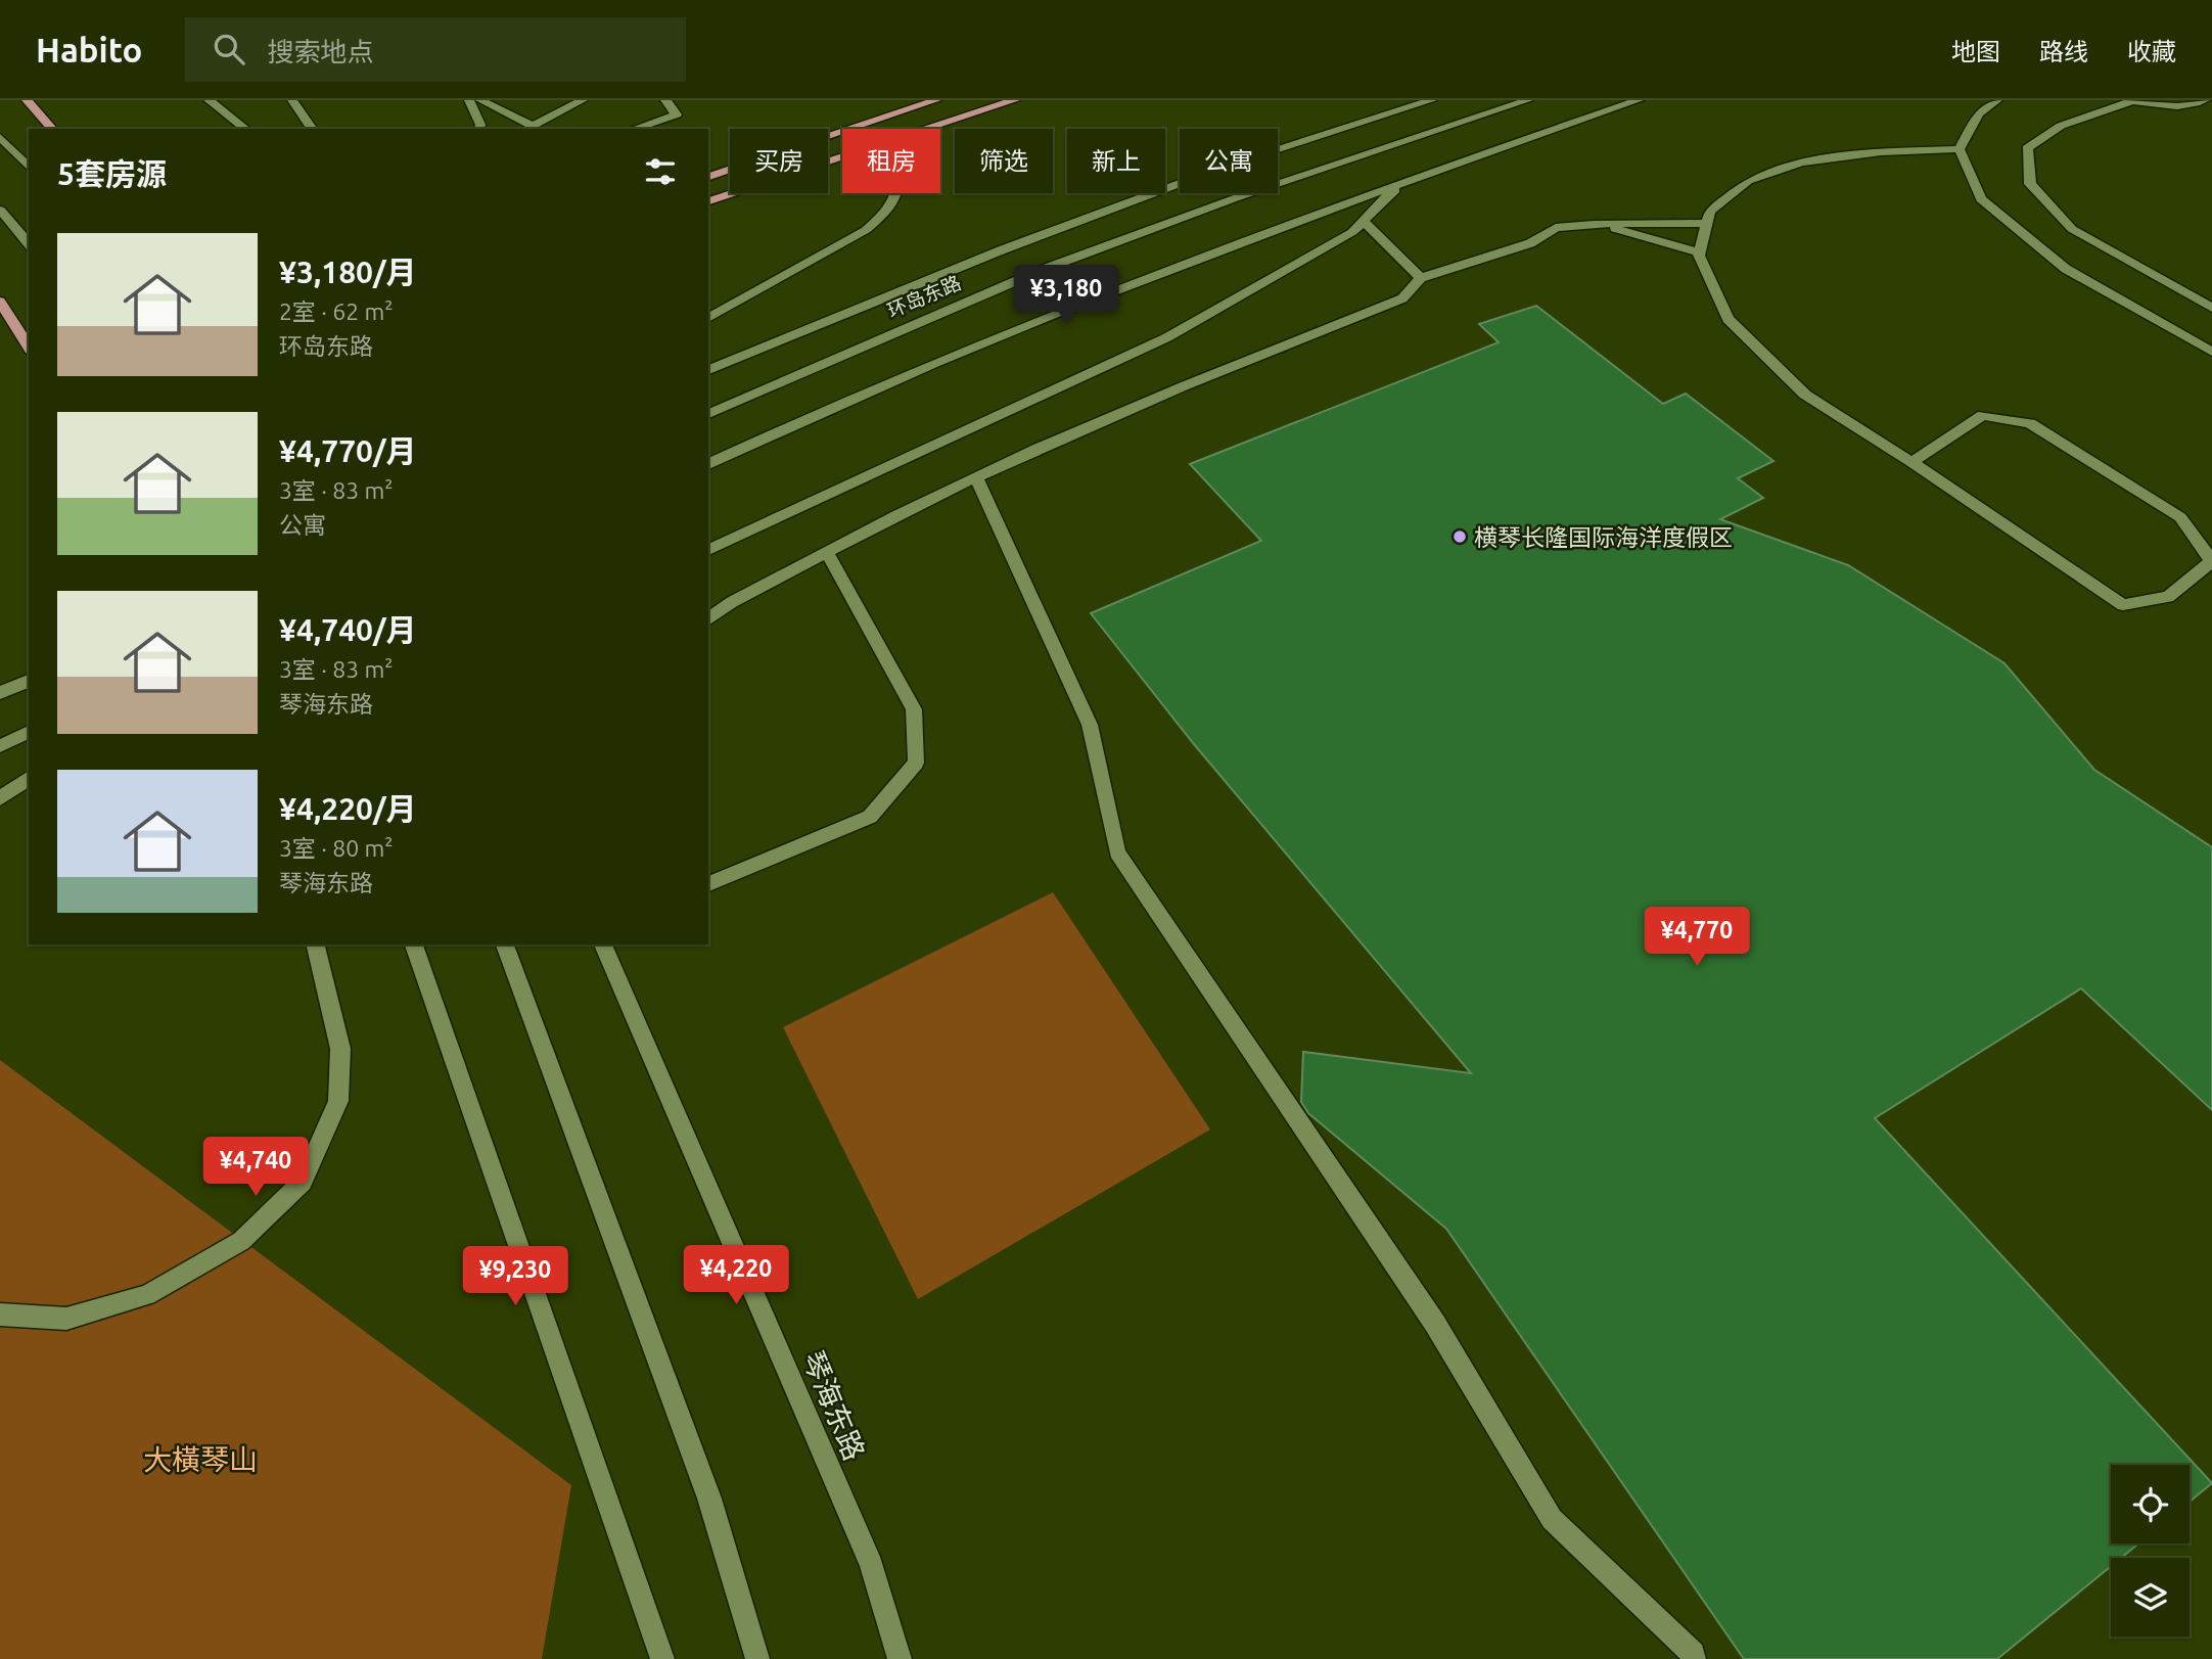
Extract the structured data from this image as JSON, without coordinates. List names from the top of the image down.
{
  "streets": {
    "street": ["环岛东路", "琴海东路"]
  },
  "parks": ["大橫琴山"],
  "places": ["横琴长隆国际海洋度假区"],
  "page": {
    "header": "Habito",
    "search": "搜索地点",
    "nav": ["地图", "路线", "收藏"],
    "chip": [
      "买房",
      "租房",
      "筛选",
      "新上",
      "公寓"
    ],
    "heading": "5套房源",
    "list": [
      {
        "name": "¥3,180/月",
        "note": "2室 · 62 m² · 环岛东路"
      },
      {
        "name": "¥4,770/月",
        "note": "3室 · 83 m² · 公寓"
      },
      {
        "name": "¥4,740/月",
        "note": "3室 · 83 m² · 琴海东路"
      },
      {
        "name": "¥4,220/月",
        "note": "3室 · 80 m² · 琴海东路"
      }
    ],
    "price": [
      "¥3,180",
      "¥4,770",
      "¥4,740",
      "¥4,220",
      "¥9,230"
    ]
  }
}
